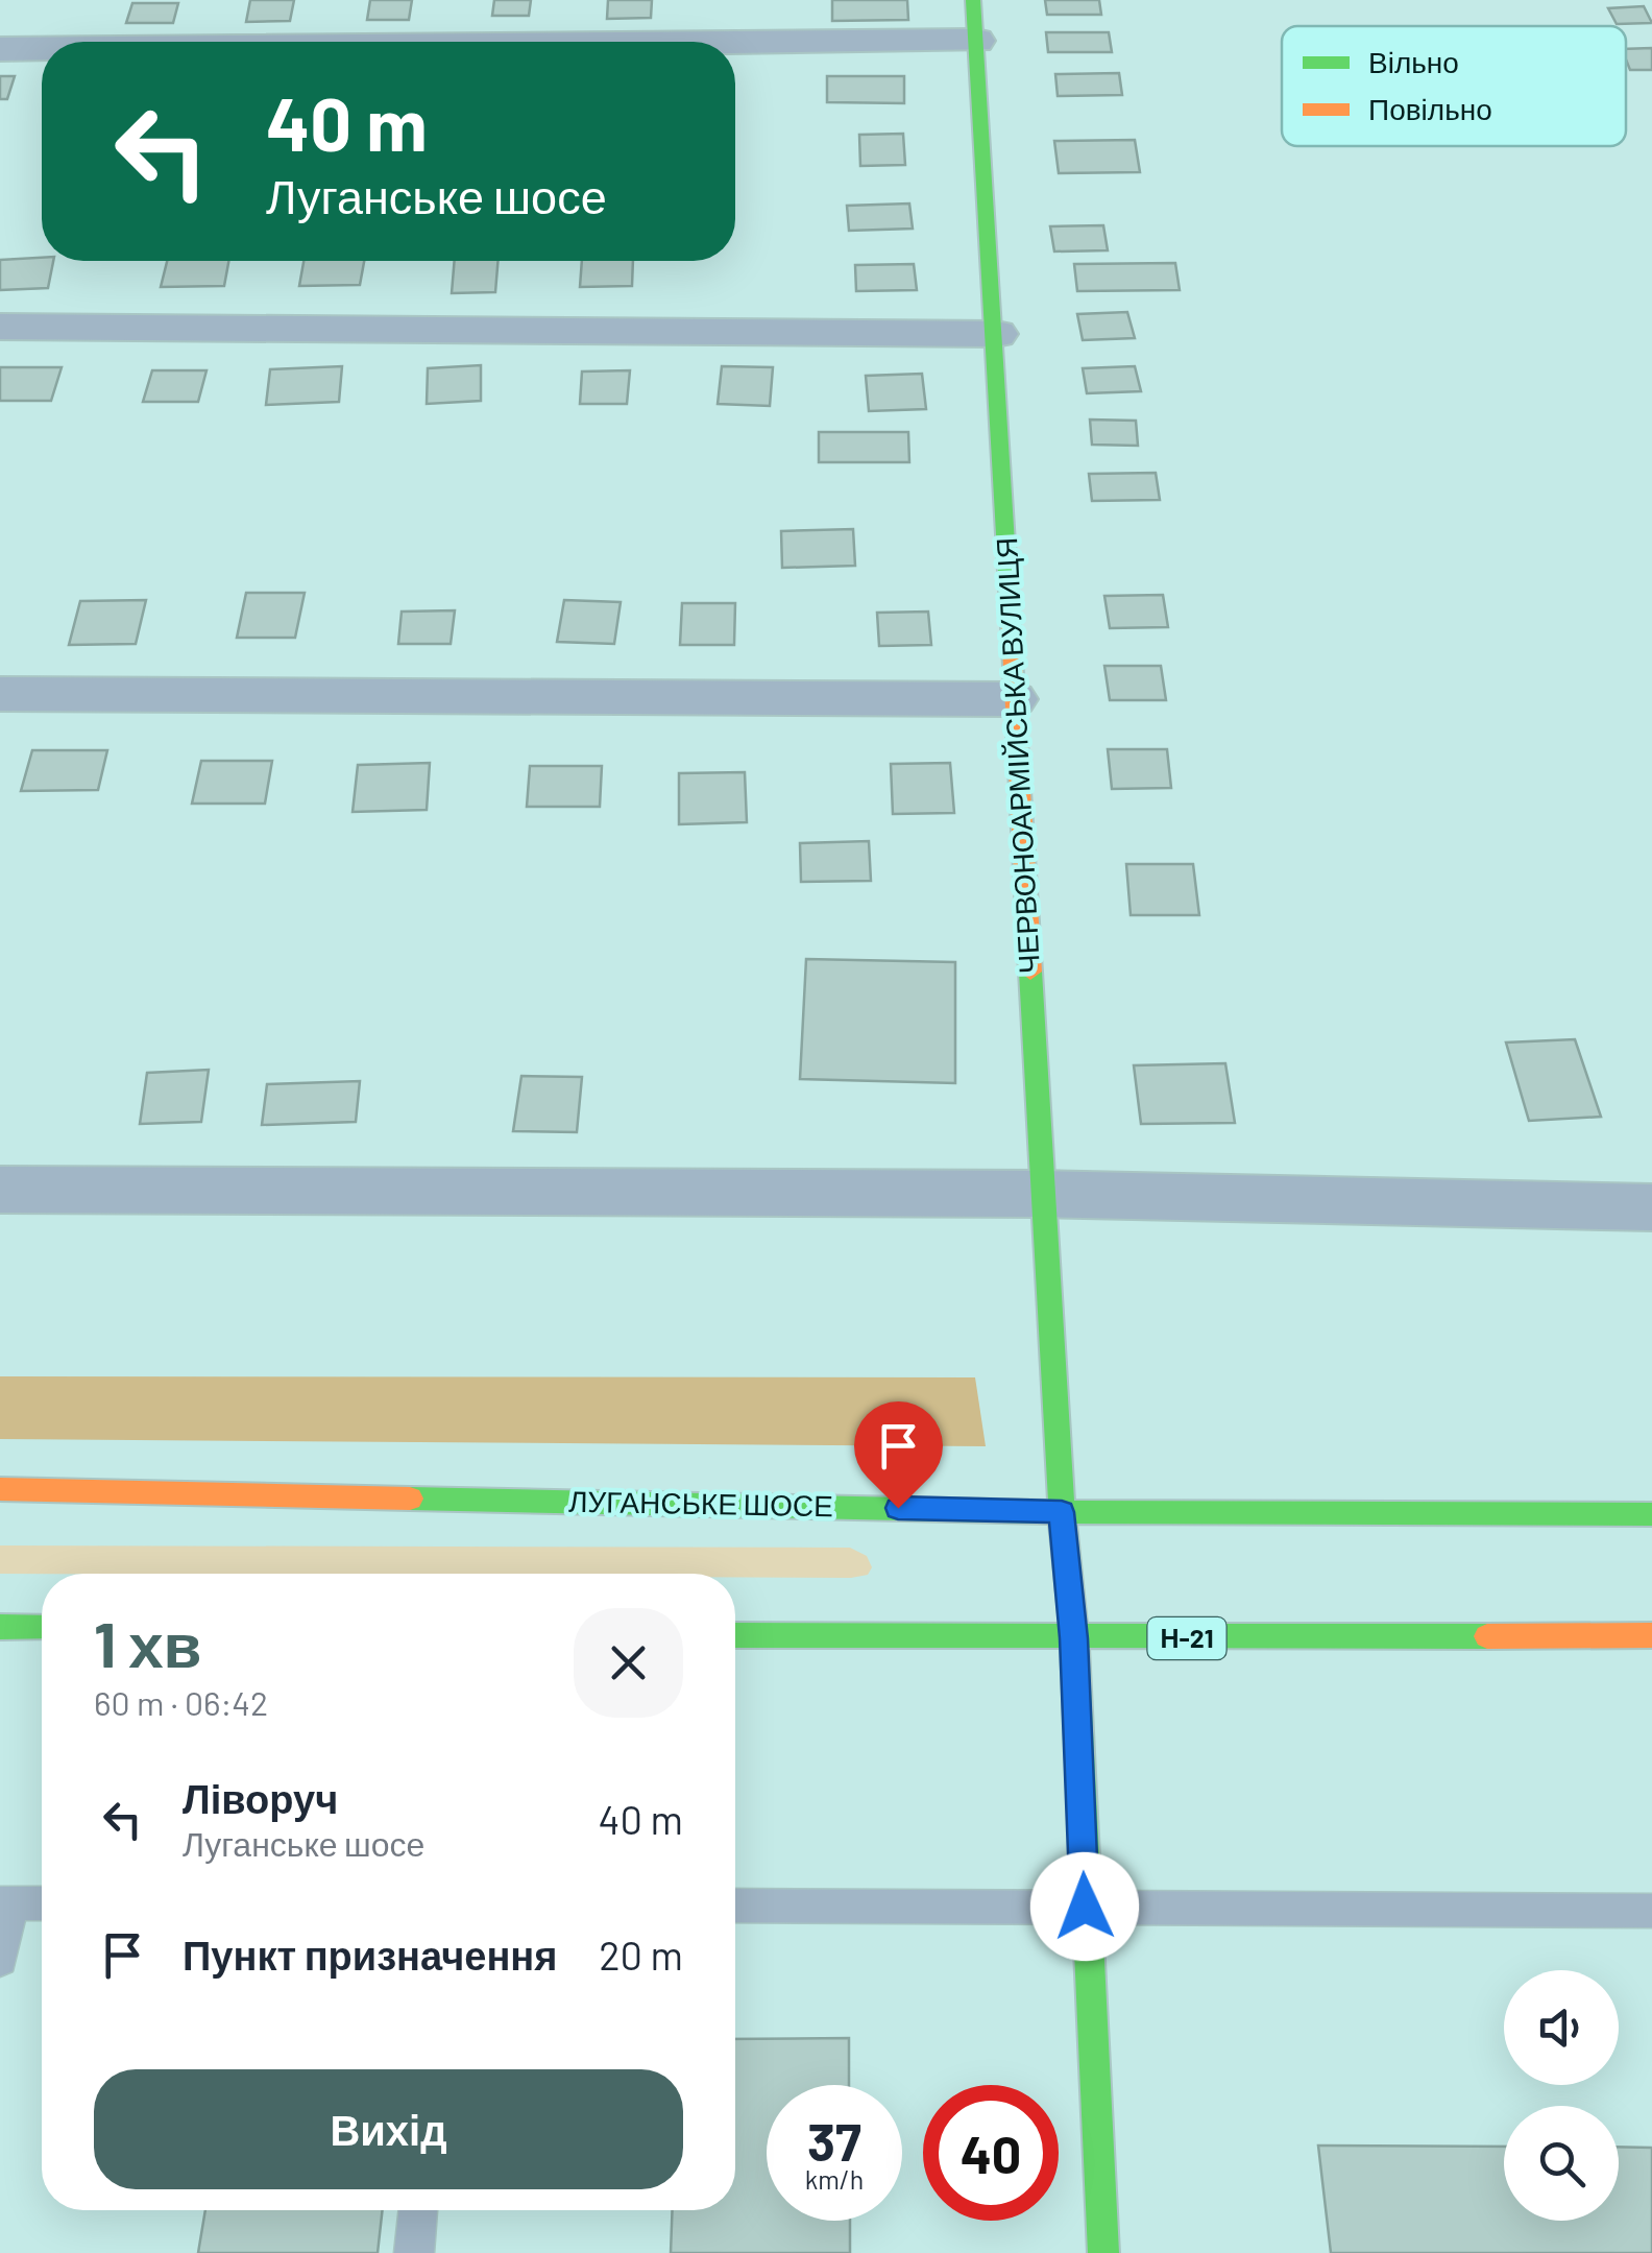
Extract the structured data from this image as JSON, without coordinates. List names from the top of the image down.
{
  "streets": {
    "street": ["ЧЕРВОНОАРМІЙСЬКА ВУЛИЦЯ", "ЛУГАНСЬКЕ ШОСЕ", "Н-21"]
  },
  "crossings": [
    ["ЧЕРВОНОАРМІЙСЬКА ВУЛИЦЯ", "ЛУГАНСЬКЕ ШОСЕ"],
    ["ЧЕРВОНОАРМІЙСЬКА ВУЛИЦЯ", "Н-21"]
  ],
  "legend": ["Вільно", "Повільно"],
  "page": {
    "turn": ["40 m", "Луганське шосе"],
    "heading": ["1 хв", "60 m · 06:42"],
    "list": [
      {
        "name": "Ліворуч",
        "note": "Луганське шосе",
        "value": "40 m"
      },
      {
        "name": "Пункт призначення",
        "value": "20 m"
      }
    ],
    "buttons": "Вихід",
    "speed": "37 km/h",
    "limit": "40"
  }
}
